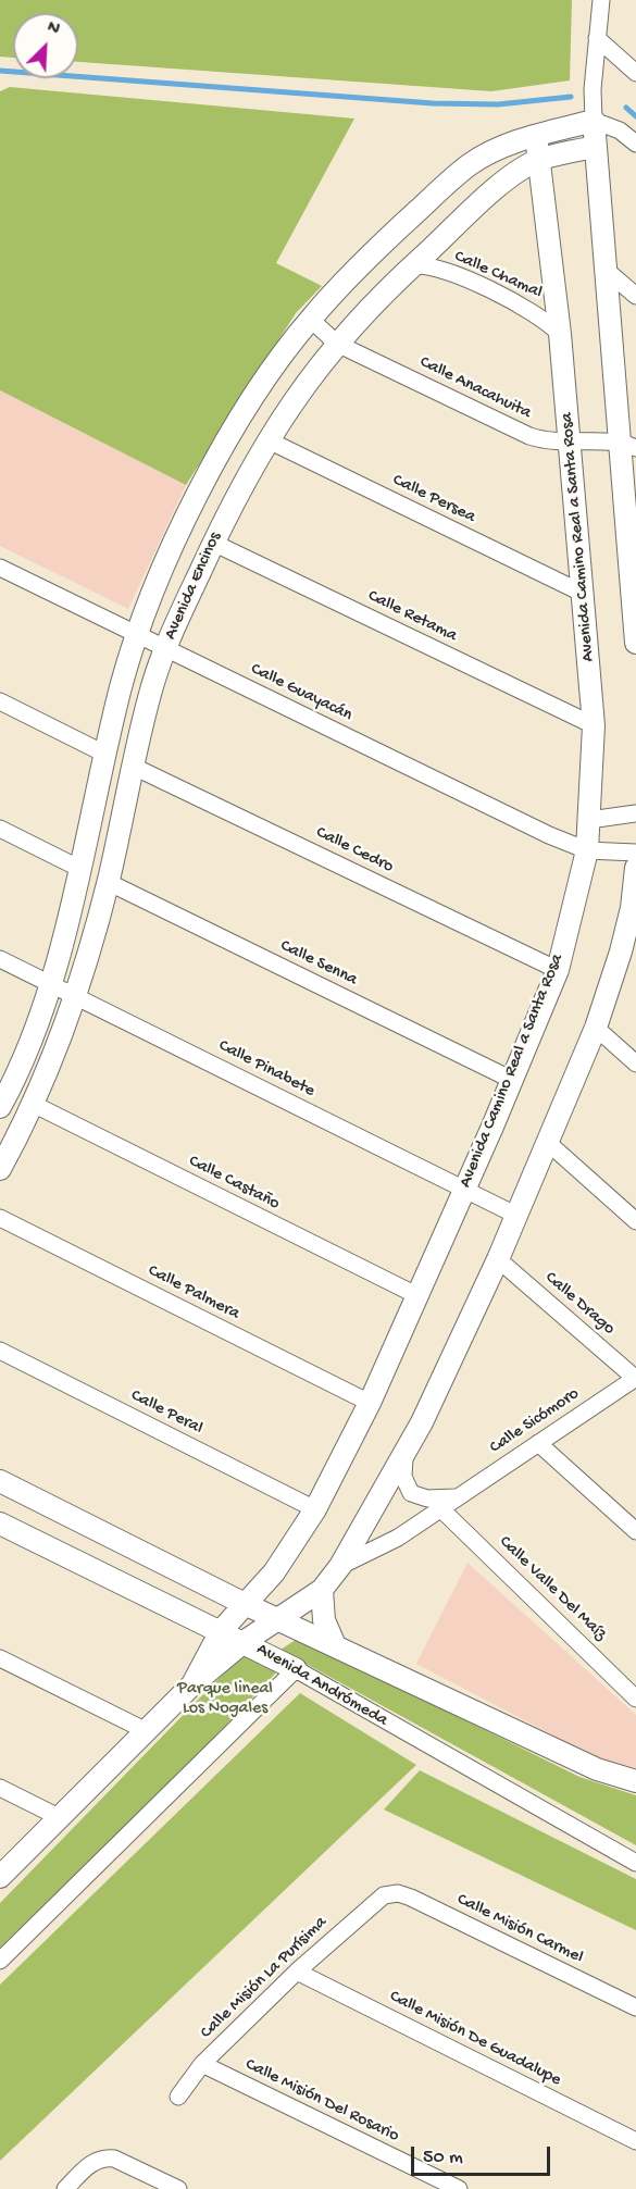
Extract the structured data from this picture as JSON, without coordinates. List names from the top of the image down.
{
  "streets": {
    "street": [
      "Calle Chamal",
      "Calle Anacahuita",
      "Calle Persea",
      "Avenida Camino Real a Santa Rosa",
      "Avenida Encinos",
      "Calle Retama",
      "Calle Guayacán",
      "Calle Cedro",
      "Calle Senna",
      "Calle Pinabete",
      "Calle Castaño",
      "Calle Palmera",
      "Calle Drago",
      "Calle Peral",
      "Calle Sicómoro",
      "Calle Valle Del Maíz",
      "Avenida Andrómeda",
      "Calle Misión Carmel",
      "Calle Misión La Purísima",
      "Calle Misión De Guadalupe",
      "Calle Misión Del Rosario"
    ]
  },
  "crossings": [
    ["Calle Chamal", "Avenida Camino Real a Santa Rosa"],
    ["Calle Chamal", "Avenida Encinos"],
    ["Calle Anacahuita", "Avenida Camino Real a Santa Rosa"],
    ["Calle Anacahuita", "Avenida Encinos"],
    ["Calle Persea", "Avenida Camino Real a Santa Rosa"],
    ["Calle Persea", "Avenida Encinos"],
    ["Avenida Camino Real a Santa Rosa", "Avenida Encinos"],
    ["Avenida Camino Real a Santa Rosa", "Calle Retama"],
    ["Avenida Camino Real a Santa Rosa", "Calle Guayacán"],
    ["Avenida Camino Real a Santa Rosa", "Calle Cedro"],
    ["Avenida Camino Real a Santa Rosa", "Calle Senna"],
    ["Avenida Camino Real a Santa Rosa", "Calle Pinabete"],
    ["Avenida Camino Real a Santa Rosa", "Calle Castaño"],
    ["Avenida Camino Real a Santa Rosa", "Calle Palmera"],
    ["Avenida Camino Real a Santa Rosa", "Calle Peral"],
    ["Avenida Camino Real a Santa Rosa", "Avenida Andrómeda"],
    ["Avenida Encinos", "Calle Retama"],
    ["Avenida Encinos", "Calle Guayacán"],
    ["Avenida Encinos", "Calle Cedro"],
    ["Avenida Encinos", "Calle Senna"],
    ["Avenida Encinos", "Calle Pinabete"],
    ["Avenida Encinos", "Calle Castaño"],
    ["Calle Drago", "Calle Sicómoro"],
    ["Calle Sicómoro", "Calle Valle Del Maíz"],
    ["Calle Misión Carmel", "Calle Misión La Purísima"],
    ["Calle Misión La Purísima", "Calle Misión De Guadalupe"],
    ["Calle Misión La Purísima", "Calle Misión Del Rosario"]
  ],
  "parks": ["Parque lineal Los Nogales"],
  "scale_bar": "50 m",
  "north": "top right"
}
